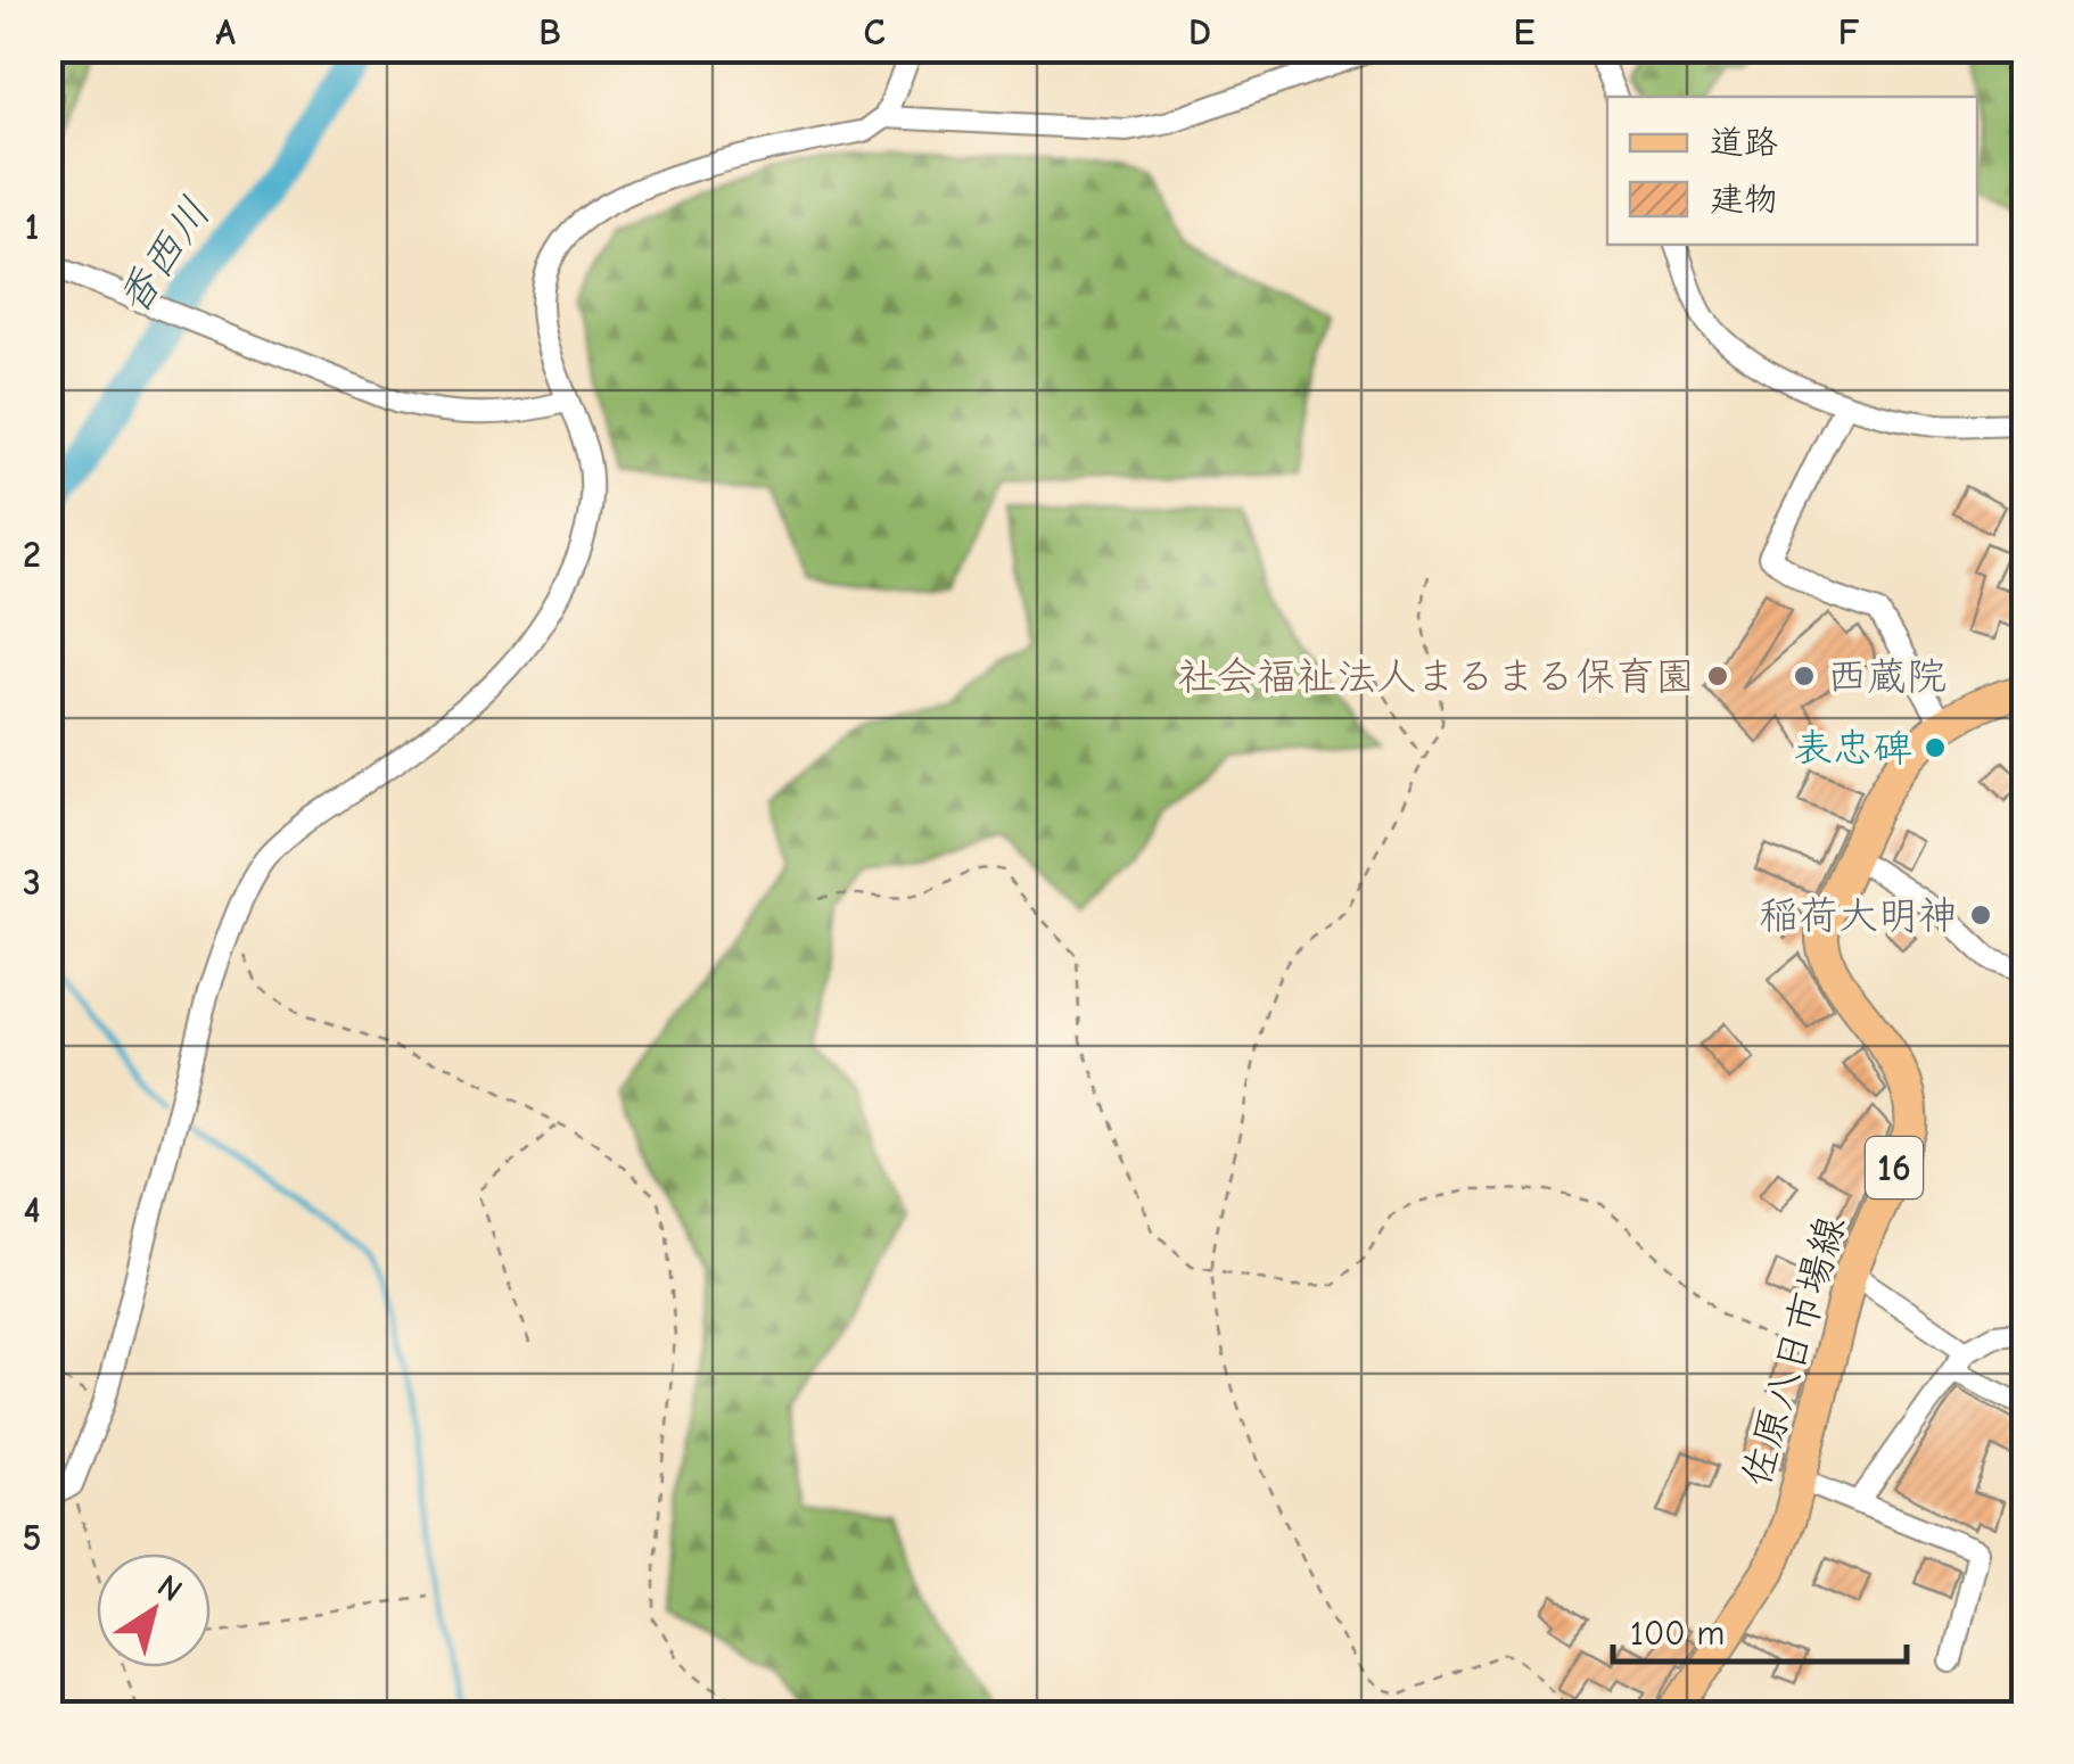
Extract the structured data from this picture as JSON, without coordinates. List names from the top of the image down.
{
  "streets": {
    "main road": ["16", "佐原八日市場線"]
  },
  "water": ["香西川"],
  "places": [
    "社会福祉法人まるまる保育園",
    "西蔵院",
    "表忠碑",
    "稲荷大明神"
  ],
  "legend": ["道路", "建物"],
  "scale_bar": "100 m",
  "north": "top right",
  "grid": {
    "columns": [
      "A",
      "B",
      "C",
      "D",
      "E",
      "F"
    ],
    "rows": [
      "1",
      "2",
      "3",
      "4",
      "5"
    ]
  }
}
